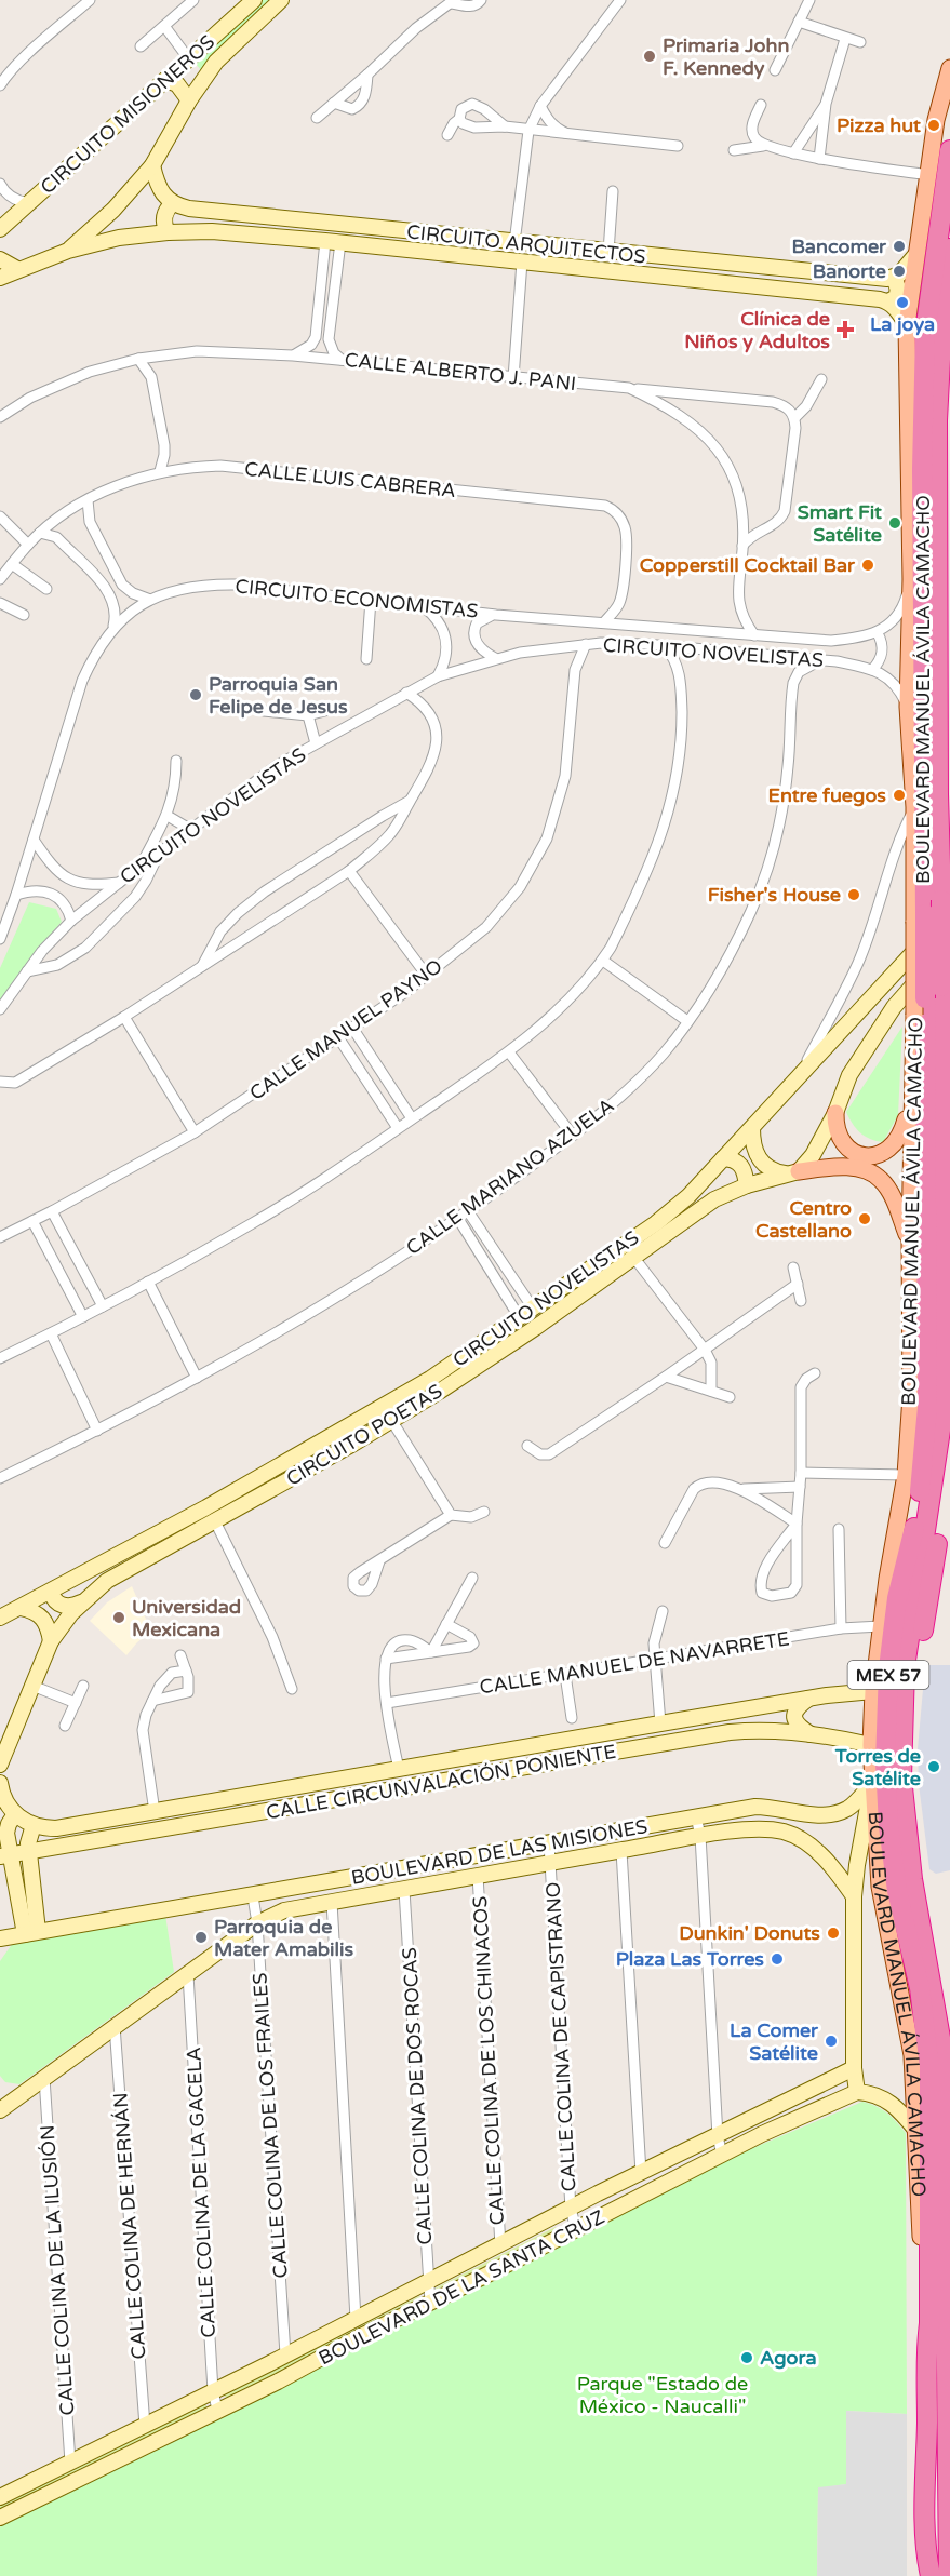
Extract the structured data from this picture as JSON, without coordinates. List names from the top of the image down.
{
  "streets": {
    "highway": ["BOULEVARD MANUEL ÁVILA CAMACHO", "MEX 57"],
    "main road": [
      "CIRCUITO MISIONEROS",
      "CIRCUITO ARQUITECTOS",
      "CIRCUITO NOVELISTAS",
      "CIRCUITO POETAS",
      "CALLE CIRCUNVALACIÓN PONIENTE",
      "BOULEVARD DE LAS MISIONES",
      "BOULEVARD DE LA SANTA CRUZ"
    ],
    "street": [
      "CALLE ALBERTO J. PANI",
      "CALLE LUIS CABRERA",
      "CIRCUITO ECONOMISTAS",
      "CALLE MANUEL PAYNO",
      "CALLE MARIANO AZUELA",
      "CALLE MANUEL DE NAVARRETE",
      "CALLE COLINA DE CAPISTRANO",
      "CALLE COLINA DE LOS CHINACOS",
      "CALLE COLINA DE DOS ROCAS",
      "CALLE COLINA DE LOS FRAILES",
      "CALLE COLINA DE LA GACELA",
      "CALLE COLINA DE HERNÁN",
      "CALLE COLINA DE LA ILUSIÓN"
    ]
  },
  "crossings": [
    ["CALLE ALBERTO J. PANI", "CIRCUITO ECONOMISTAS"],
    ["CALLE LUIS CABRERA", "CIRCUITO ECONOMISTAS"],
    ["CIRCUITO NOVELISTAS", "BOULEVARD MANUEL ÁVILA CAMACHO"],
    ["CIRCUITO NOVELISTAS", "CALLE MANUEL PAYNO"],
    ["CIRCUITO NOVELISTAS", "CALLE MARIANO AZUELA"],
    ["BOULEVARD MANUEL ÁVILA CAMACHO", "CALLE MANUEL DE NAVARRETE"],
    ["BOULEVARD MANUEL ÁVILA CAMACHO", "CALLE CIRCUNVALACIÓN PONIENTE"],
    ["BOULEVARD MANUEL ÁVILA CAMACHO", "BOULEVARD DE LAS MISIONES"],
    ["BOULEVARD DE LAS MISIONES", "CALLE COLINA DE CAPISTRANO"],
    ["BOULEVARD DE LAS MISIONES", "CALLE COLINA DE LOS CHINACOS"],
    ["BOULEVARD DE LAS MISIONES", "CALLE COLINA DE DOS ROCAS"],
    ["BOULEVARD DE LAS MISIONES", "CALLE COLINA DE LOS FRAILES"],
    ["BOULEVARD DE LAS MISIONES", "CALLE COLINA DE LA GACELA"],
    ["BOULEVARD DE LAS MISIONES", "CALLE COLINA DE HERNÁN"],
    ["BOULEVARD DE LAS MISIONES", "CALLE COLINA DE LA ILUSIÓN"],
    ["CALLE COLINA DE CAPISTRANO", "BOULEVARD DE LA SANTA CRUZ"],
    ["CALLE COLINA DE LOS CHINACOS", "BOULEVARD DE LA SANTA CRUZ"],
    ["CALLE COLINA DE DOS ROCAS", "BOULEVARD DE LA SANTA CRUZ"],
    ["CALLE COLINA DE LOS FRAILES", "BOULEVARD DE LA SANTA CRUZ"],
    ["CALLE COLINA DE LA GACELA", "BOULEVARD DE LA SANTA CRUZ"],
    ["CALLE COLINA DE HERNÁN", "BOULEVARD DE LA SANTA CRUZ"],
    ["CALLE COLINA DE LA ILUSIÓN", "BOULEVARD DE LA SANTA CRUZ"]
  ],
  "parks": ["Parque \"Estado de México - Naucalli\""],
  "places": {
    "other": [
      "Primaria John F. Kennedy",
      "Pizza hut",
      "Bancomer",
      "Banorte",
      "La joya",
      "Smart Fit Satélite",
      "Copperstill Cocktail Bar",
      "Parroquia San Felipe de Jesus",
      "Entre fuegos",
      "Fisher's House",
      "Centro Castellano",
      "Universidad Mexicana",
      "Torres de Satélite",
      "Dunkin' Donuts",
      "Parroquia de Mater Amabilis",
      "Plaza Las Torres",
      "La Comer Satélite",
      "Agora"
    ],
    "health": ["Clínica de Niños y Adultos"]
  }
}
